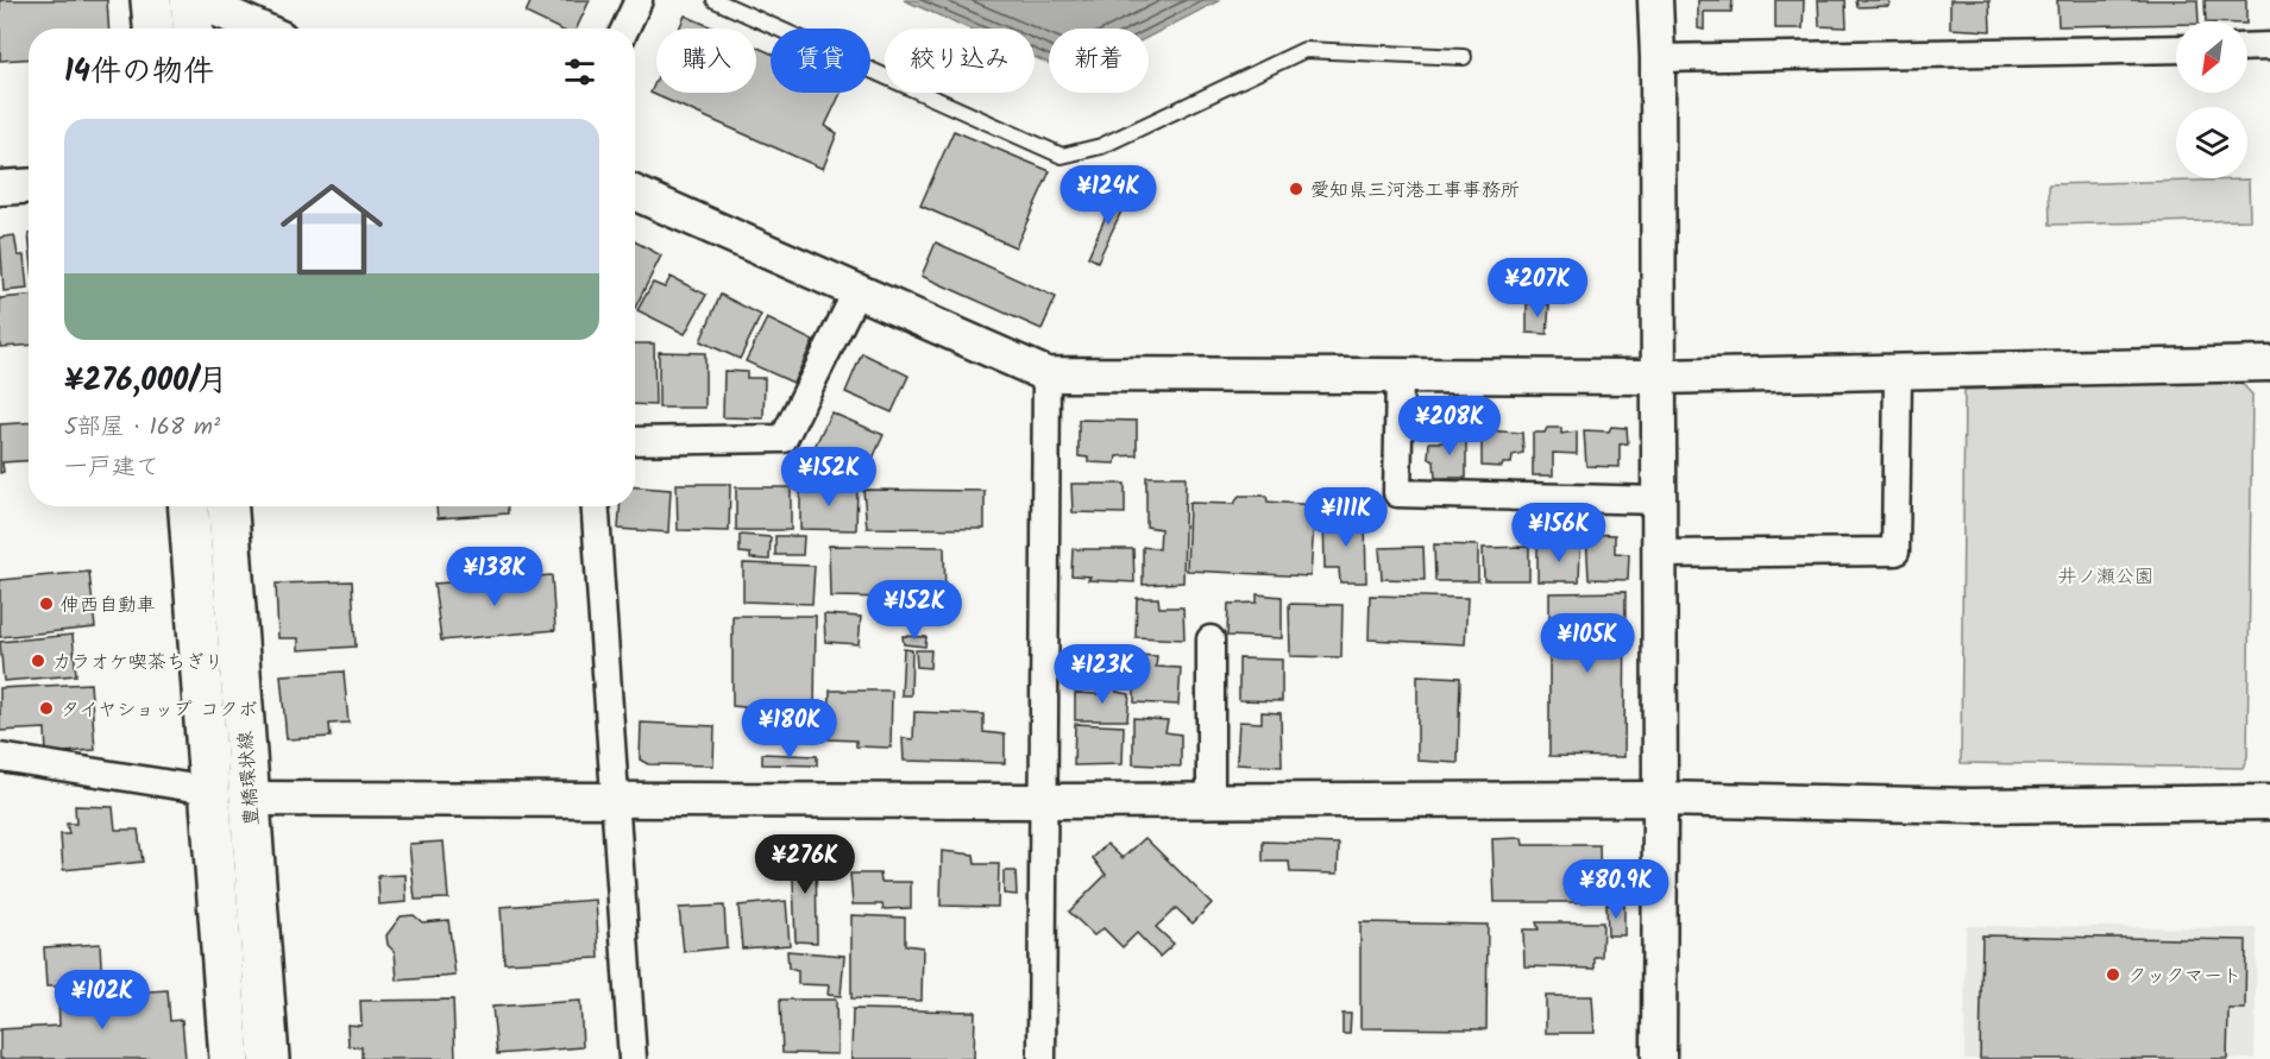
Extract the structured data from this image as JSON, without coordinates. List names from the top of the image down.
{
  "streets": {
    "main road": ["豊橋環状線"]
  },
  "parks": ["井ノ瀬公園"],
  "places": [
    "愛知県三河港工事事務所",
    "伸西自動車",
    "カラオケ喫茶ちぎり",
    "タイヤショップ コクボ",
    "クックマート"
  ],
  "north": "bottom left",
  "page": {
    "chip": [
      "購入",
      "賃貸",
      "絞り込み",
      "新着"
    ],
    "heading": "14件の物件",
    "list": [
      {
        "name": "¥276,000/月",
        "note": "5部屋 · 168 m² · 一戸建て"
      }
    ],
    "price": [
      "¥124K",
      "¥207K",
      "¥208K",
      "¥152K",
      "¥111K",
      "¥156K",
      "¥138K",
      "¥152K",
      "¥105K",
      "¥123K",
      "¥180K",
      "¥276K",
      "¥80.9K",
      "¥102K"
    ]
  }
}
